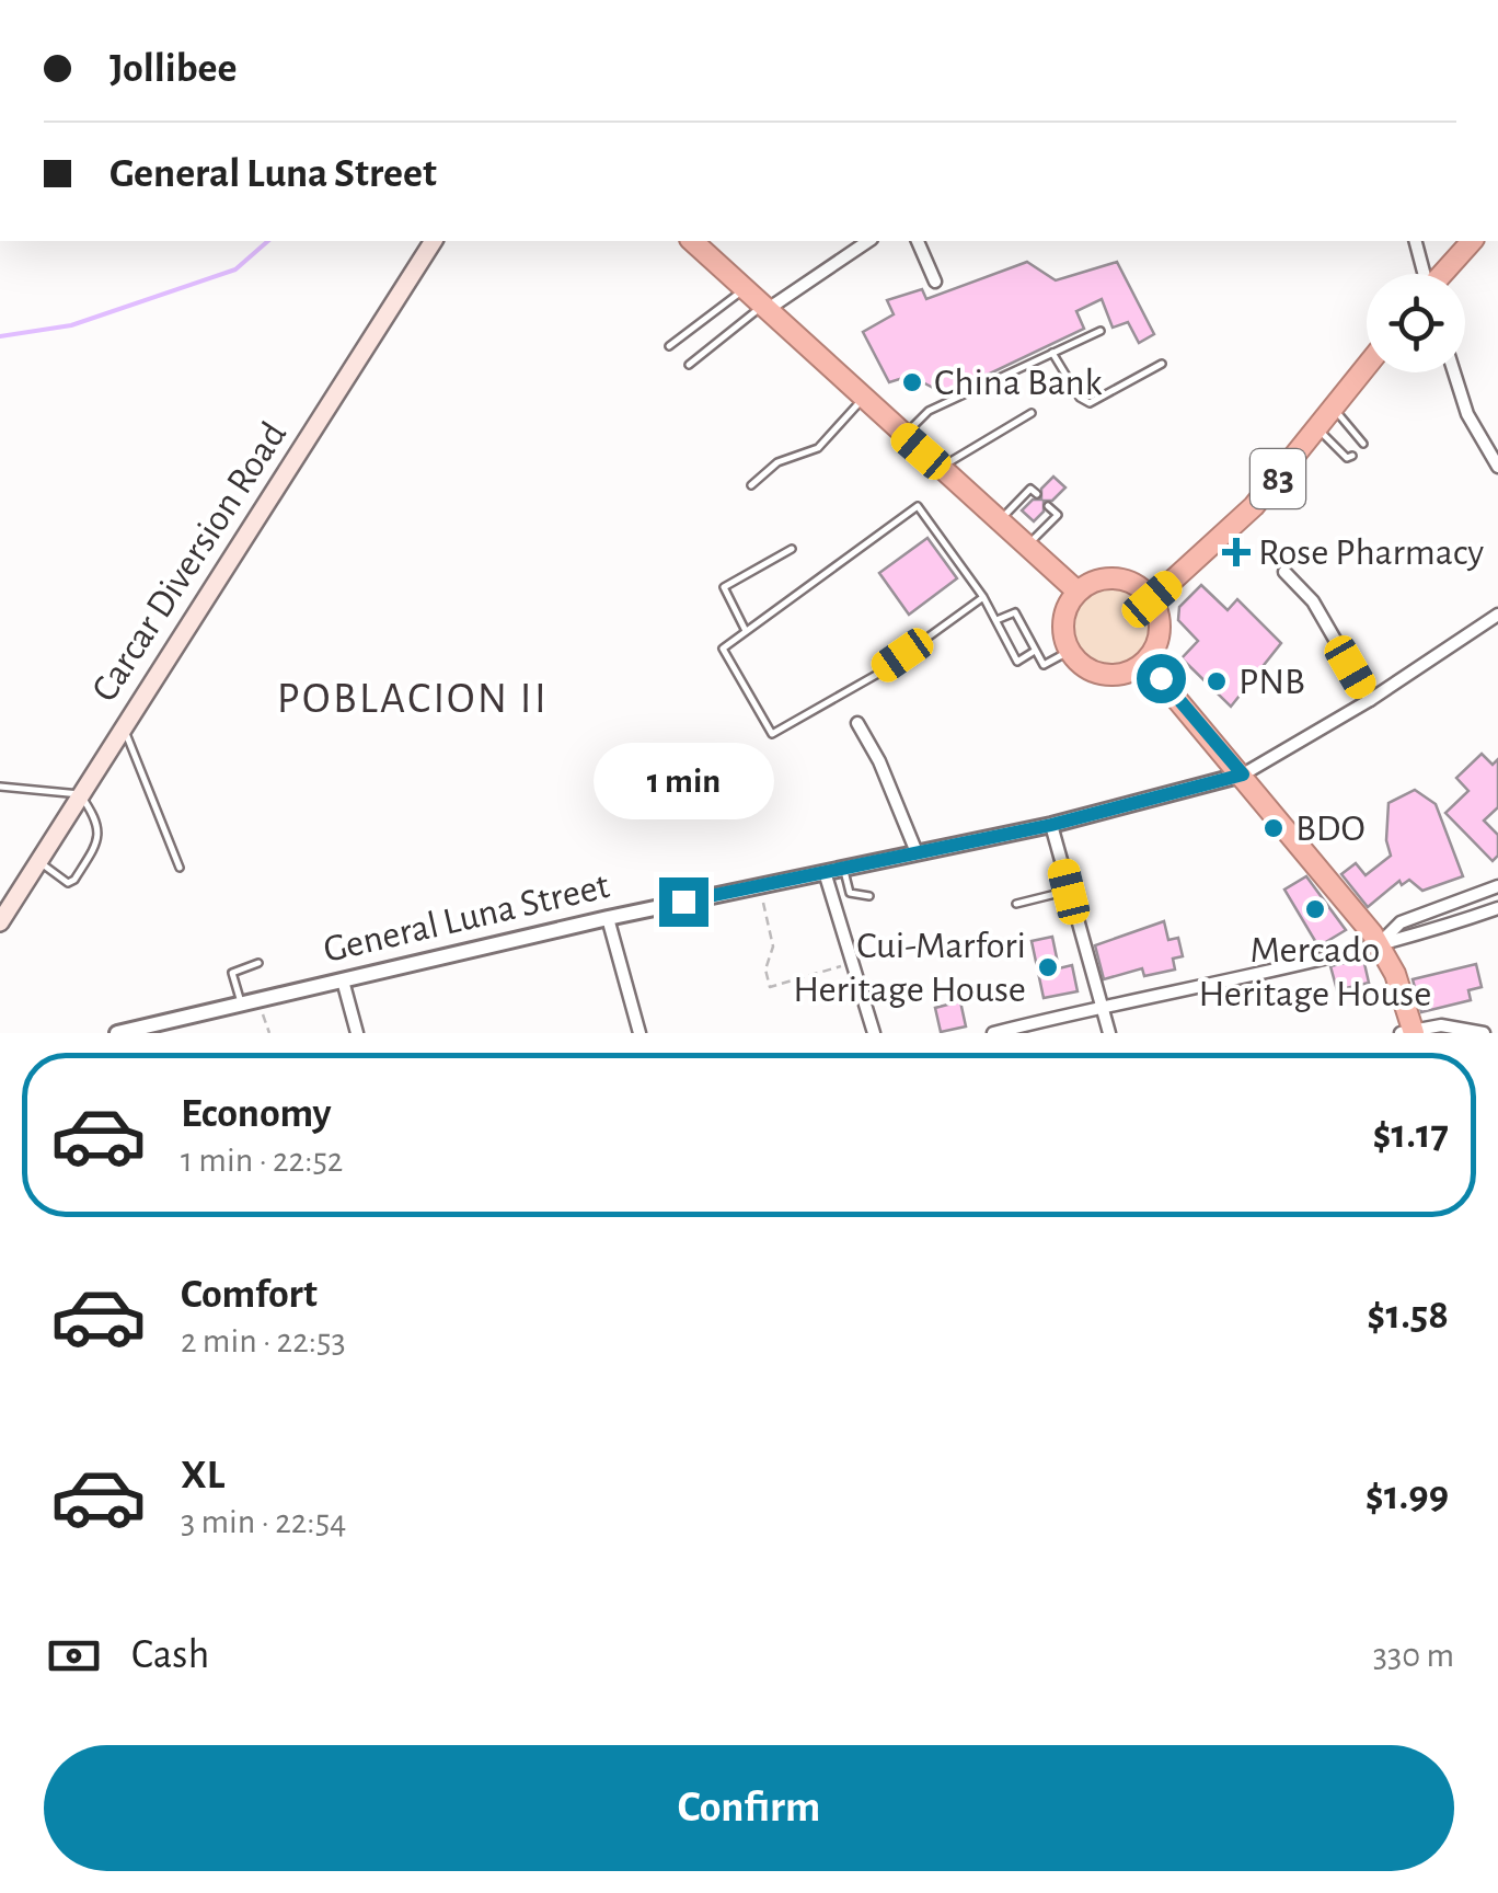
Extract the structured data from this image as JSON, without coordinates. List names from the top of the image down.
{
  "streets": {
    "highway": ["83"],
    "main road": ["Carcar Diversion Road"],
    "street": ["General Luna Street"]
  },
  "districts": ["POBLACION II"],
  "places": {
    "other": [
      "China Bank",
      "PNB",
      "BDO",
      "Mercado Heritage House",
      "Cui-Marfori Heritage House"
    ],
    "health": ["Rose Pharmacy"]
  },
  "page": {
    "banner": ["Jollibee", "General Luna Street"],
    "bubble": "1 min",
    "list": [
      {
        "name": "Economy",
        "note": "1 min · 22:52",
        "value": "$1.17"
      },
      {
        "name": "Comfort",
        "note": "2 min · 22:53",
        "value": "$1.58"
      },
      {
        "name": "XL",
        "note": "3 min · 22:54",
        "value": "$1.99"
      }
    ],
    "pay": ["Cash", "330 m"],
    "buttons": "Confirm"
  }
}
